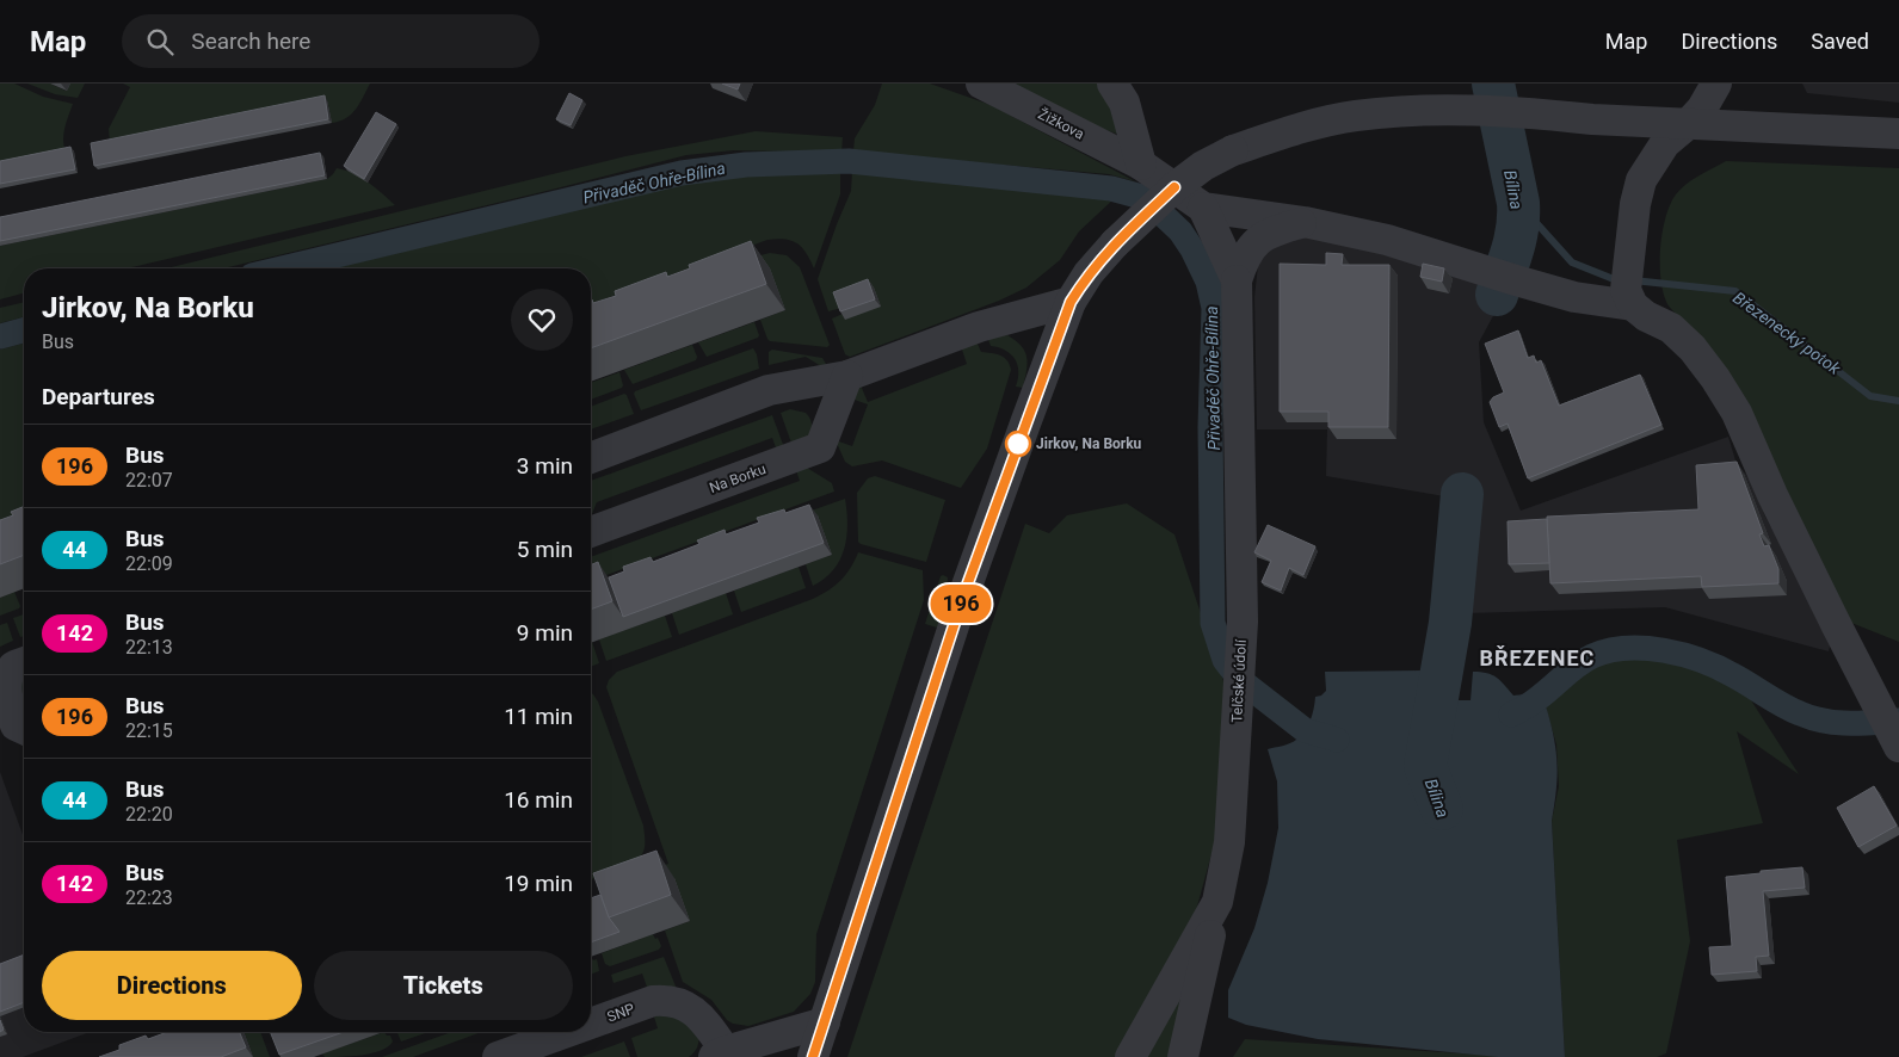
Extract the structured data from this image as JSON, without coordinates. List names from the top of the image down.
{
  "streets": {
    "street": [
      "Žižkova",
      "Na Borku",
      "Telčské údolí",
      "SNP"
    ]
  },
  "districts": ["BŘEZENEC"],
  "water": ["Přivaděč Ohře-Bílina", "Bílina", "Březenecký potok"],
  "places": ["Jirkov, Na Borku"],
  "lines": ["bus line 196"],
  "page": {
    "header": "Map",
    "search": "Search here",
    "nav": ["Map", "Directions", "Saved"],
    "on_map": "196",
    "heading": [
      ["Jirkov, Na Borku", "Bus"],
      "Departures"
    ],
    "list": [
      {
        "mark": "196",
        "name": "Bus",
        "note": "22:07",
        "value": "3 min"
      },
      {
        "mark": "44",
        "name": "Bus",
        "note": "22:09",
        "value": "5 min"
      },
      {
        "mark": "142",
        "name": "Bus",
        "note": "22:13",
        "value": "9 min"
      },
      {
        "mark": "196",
        "name": "Bus",
        "note": "22:15",
        "value": "11 min"
      },
      {
        "mark": "44",
        "name": "Bus",
        "note": "22:20",
        "value": "16 min"
      },
      {
        "mark": "142",
        "name": "Bus",
        "note": "22:23",
        "value": "19 min"
      }
    ],
    "buttons": ["Directions", "Tickets"]
  }
}
